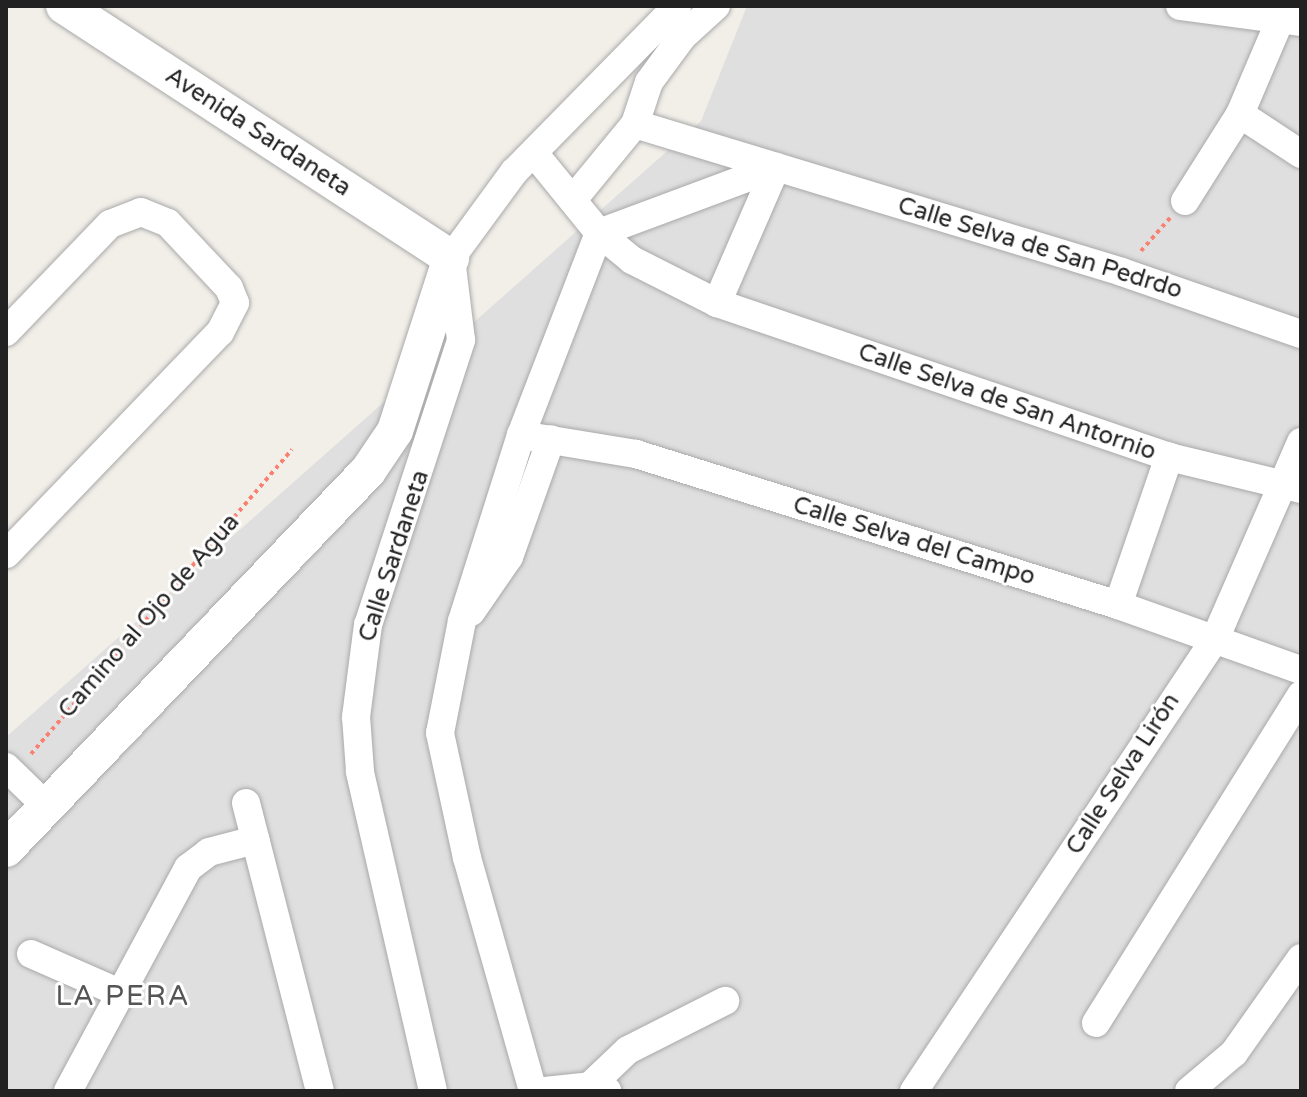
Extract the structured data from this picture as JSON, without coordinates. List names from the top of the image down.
{
  "streets": {
    "street": [
      "Avenida Sardaneta",
      "Calle Selva de San Pedrdo",
      "Calle Selva de San Antornio",
      "Calle Selva del Campo",
      "Calle Sardaneta",
      "Calle Selva Lirón"
    ],
    "path": ["Camino al Ojo de Agua"]
  },
  "crossings": [
    ["Avenida Sardaneta", "Calle Sardaneta"],
    ["Calle Selva de San Antornio", "Calle Selva Lirón"],
    ["Calle Selva del Campo", "Calle Selva Lirón"]
  ],
  "districts": ["LA PERA"]
}
